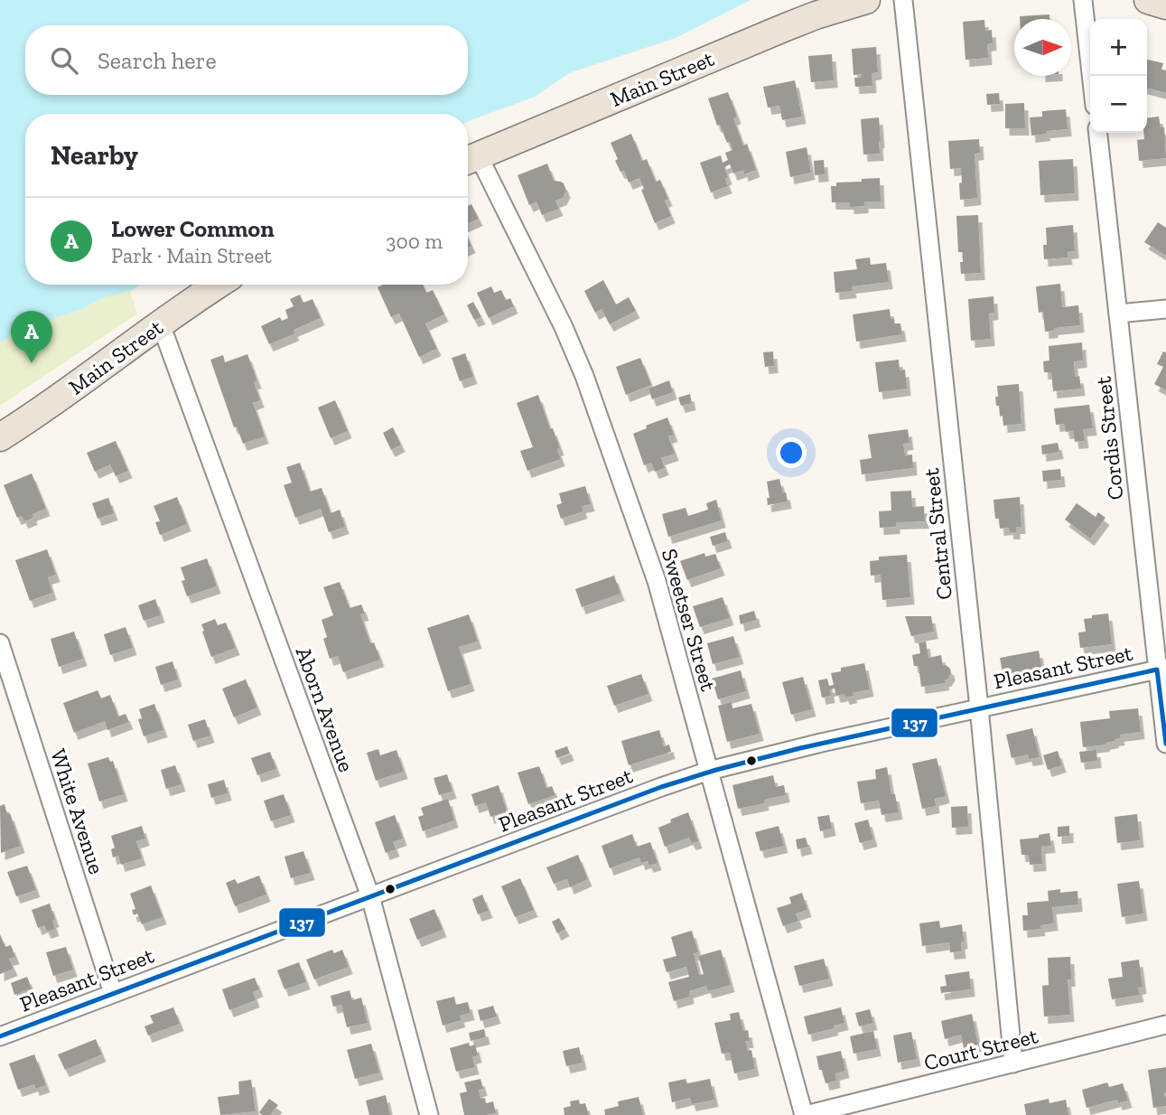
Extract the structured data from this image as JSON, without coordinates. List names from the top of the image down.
{
  "streets": {
    "main road": ["Main Street"],
    "street": [
      "Cordis Street",
      "Central Street",
      "Sweetser Street",
      "Pleasant Street",
      "Aborn Avenue",
      "White Avenue",
      "Court Street"
    ]
  },
  "crossings": [
    ["Main Street", "Sweetser Street"],
    ["Main Street", "Aborn Avenue"],
    ["Cordis Street", "Pleasant Street"],
    ["Central Street", "Pleasant Street"],
    ["Central Street", "Court Street"],
    ["Sweetser Street", "Pleasant Street"],
    ["Sweetser Street", "Court Street"],
    ["Pleasant Street", "Aborn Avenue"],
    ["Pleasant Street", "White Avenue"]
  ],
  "lines": ["transit line 137"],
  "north": "right",
  "page": {
    "map_buttons": ["+", "−"],
    "search": "Search here",
    "heading": "Nearby",
    "list": [
      {
        "mark": "A",
        "name": "Lower Common",
        "note": "Park · Main Street",
        "value": "300 m"
      }
    ],
    "pins": "A"
  }
}
